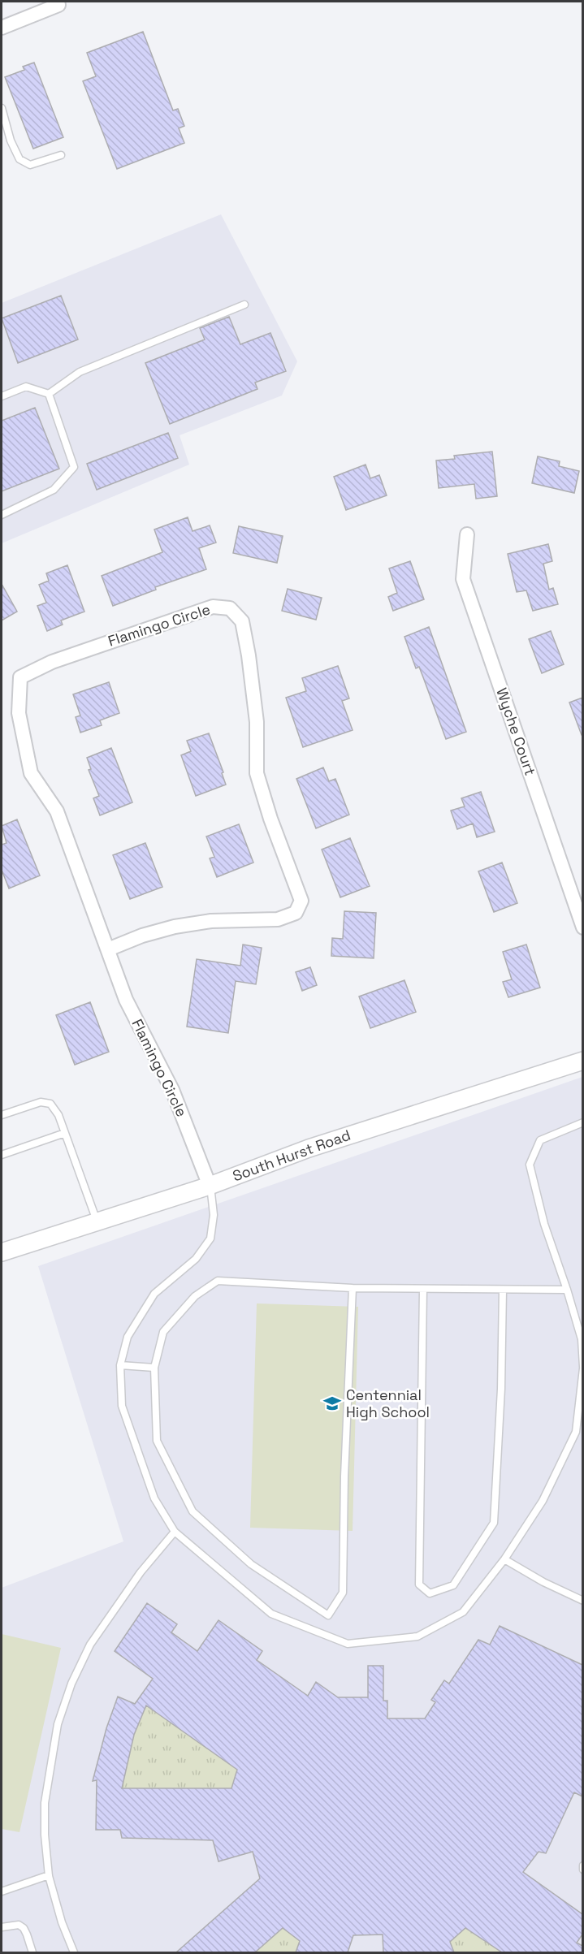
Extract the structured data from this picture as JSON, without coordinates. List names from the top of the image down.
{
  "streets": {
    "street": ["Flamingo Circle", "Wyche Court", "South Hurst Road"]
  },
  "crossings": [
    ["Flamingo Circle", "South Hurst Road"]
  ],
  "places": {
    "school or university": ["Centennial High School"]
  }
}
